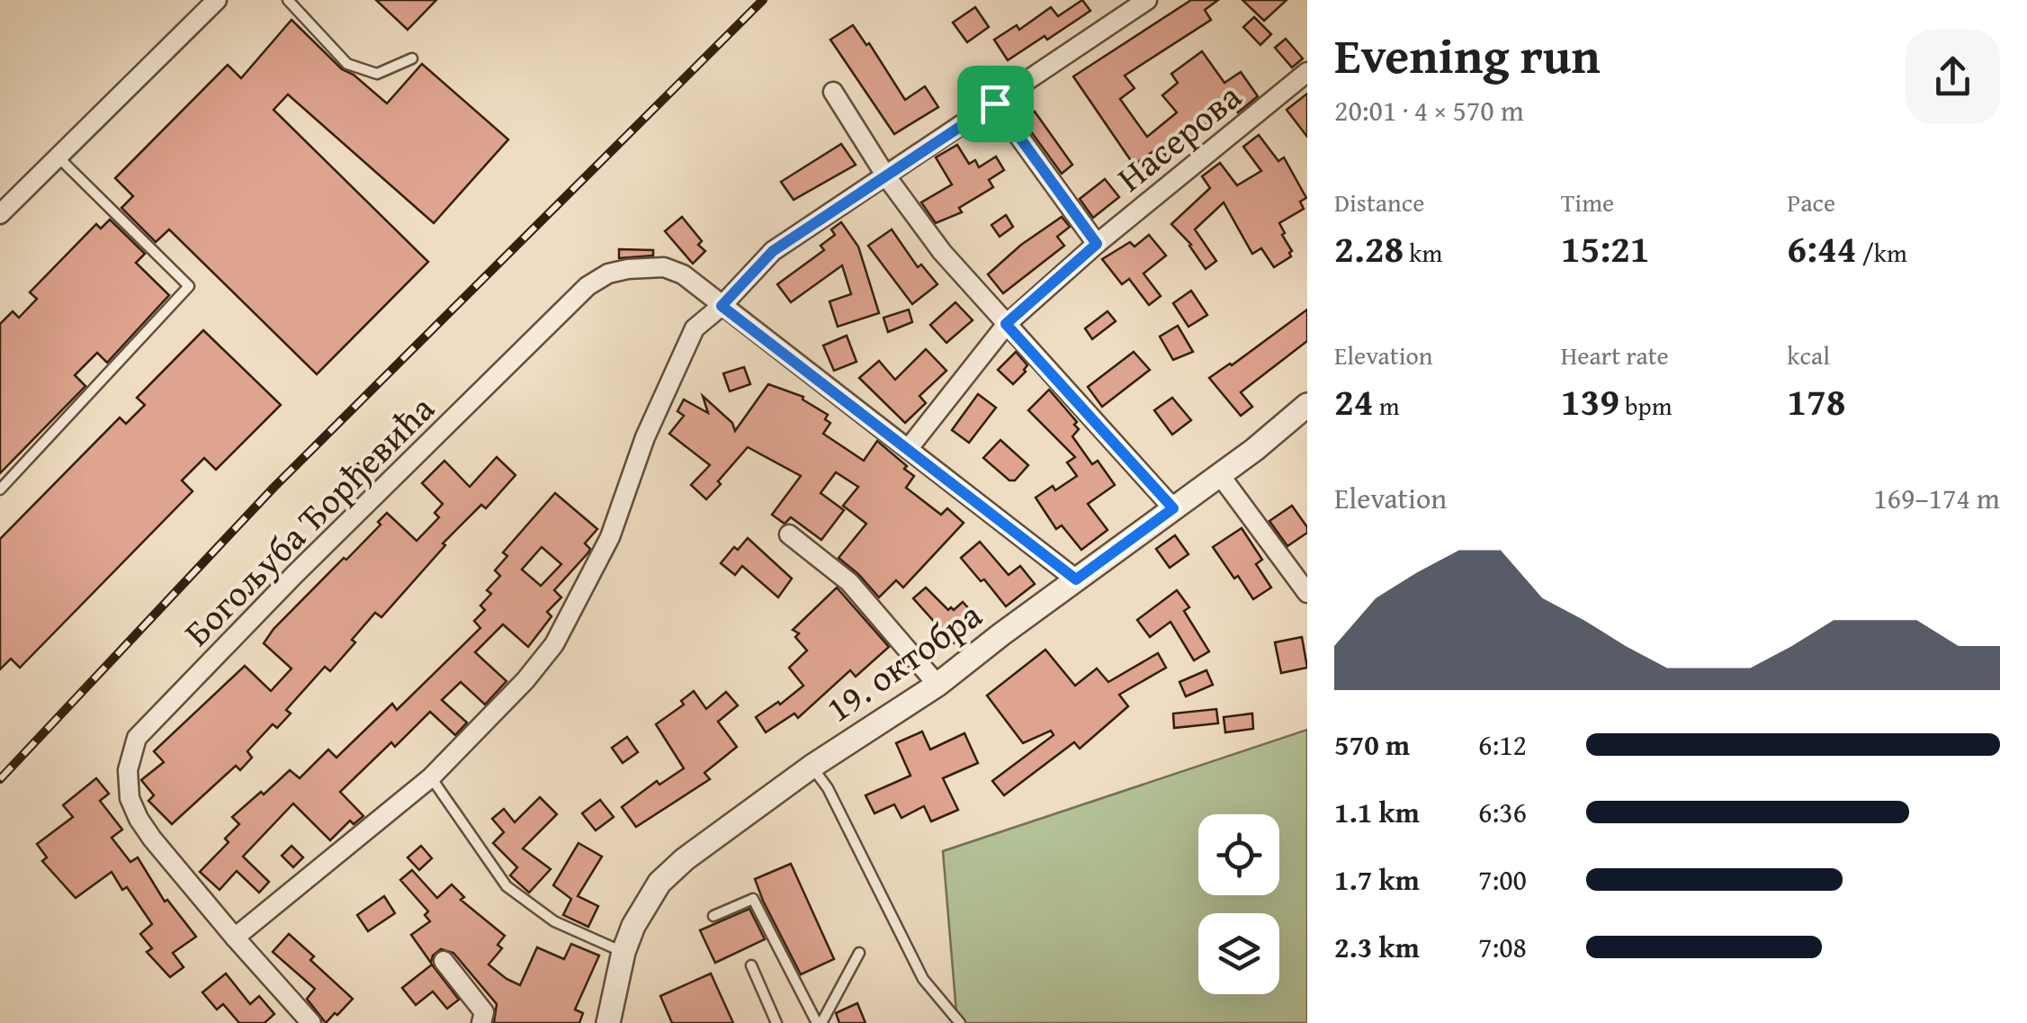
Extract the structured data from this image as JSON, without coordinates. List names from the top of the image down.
{
  "streets": {
    "street": ["Насерова", "Богољуба Ђорђевића", "19. октобра"]
  },
  "crossings": [
    ["Насерова", "Богољуба Ђорђевића"],
    ["Богољуба Ђорђевића", "19. октобра"]
  ],
  "page": {
    "heading": ["Evening run", "20:01 · 4 × 570 m"],
    "stats": [
      ["Distance", "2.28 km"],
      ["Time", "15:21"],
      ["Pace", "6:44 /km"],
      ["Elevation", "24 m"],
      ["Heart rate", "139 bpm"],
      ["kcal", "178"]
    ],
    "chart": ["Elevation", "169–174 m"],
    "list": [
      {
        "name": "570 m",
        "note": "6:12"
      },
      {
        "name": "1.1 km",
        "note": "6:36"
      },
      {
        "name": "1.7 km",
        "note": "7:00"
      },
      {
        "name": "2.3 km",
        "note": "7:08"
      }
    ]
  }
}
